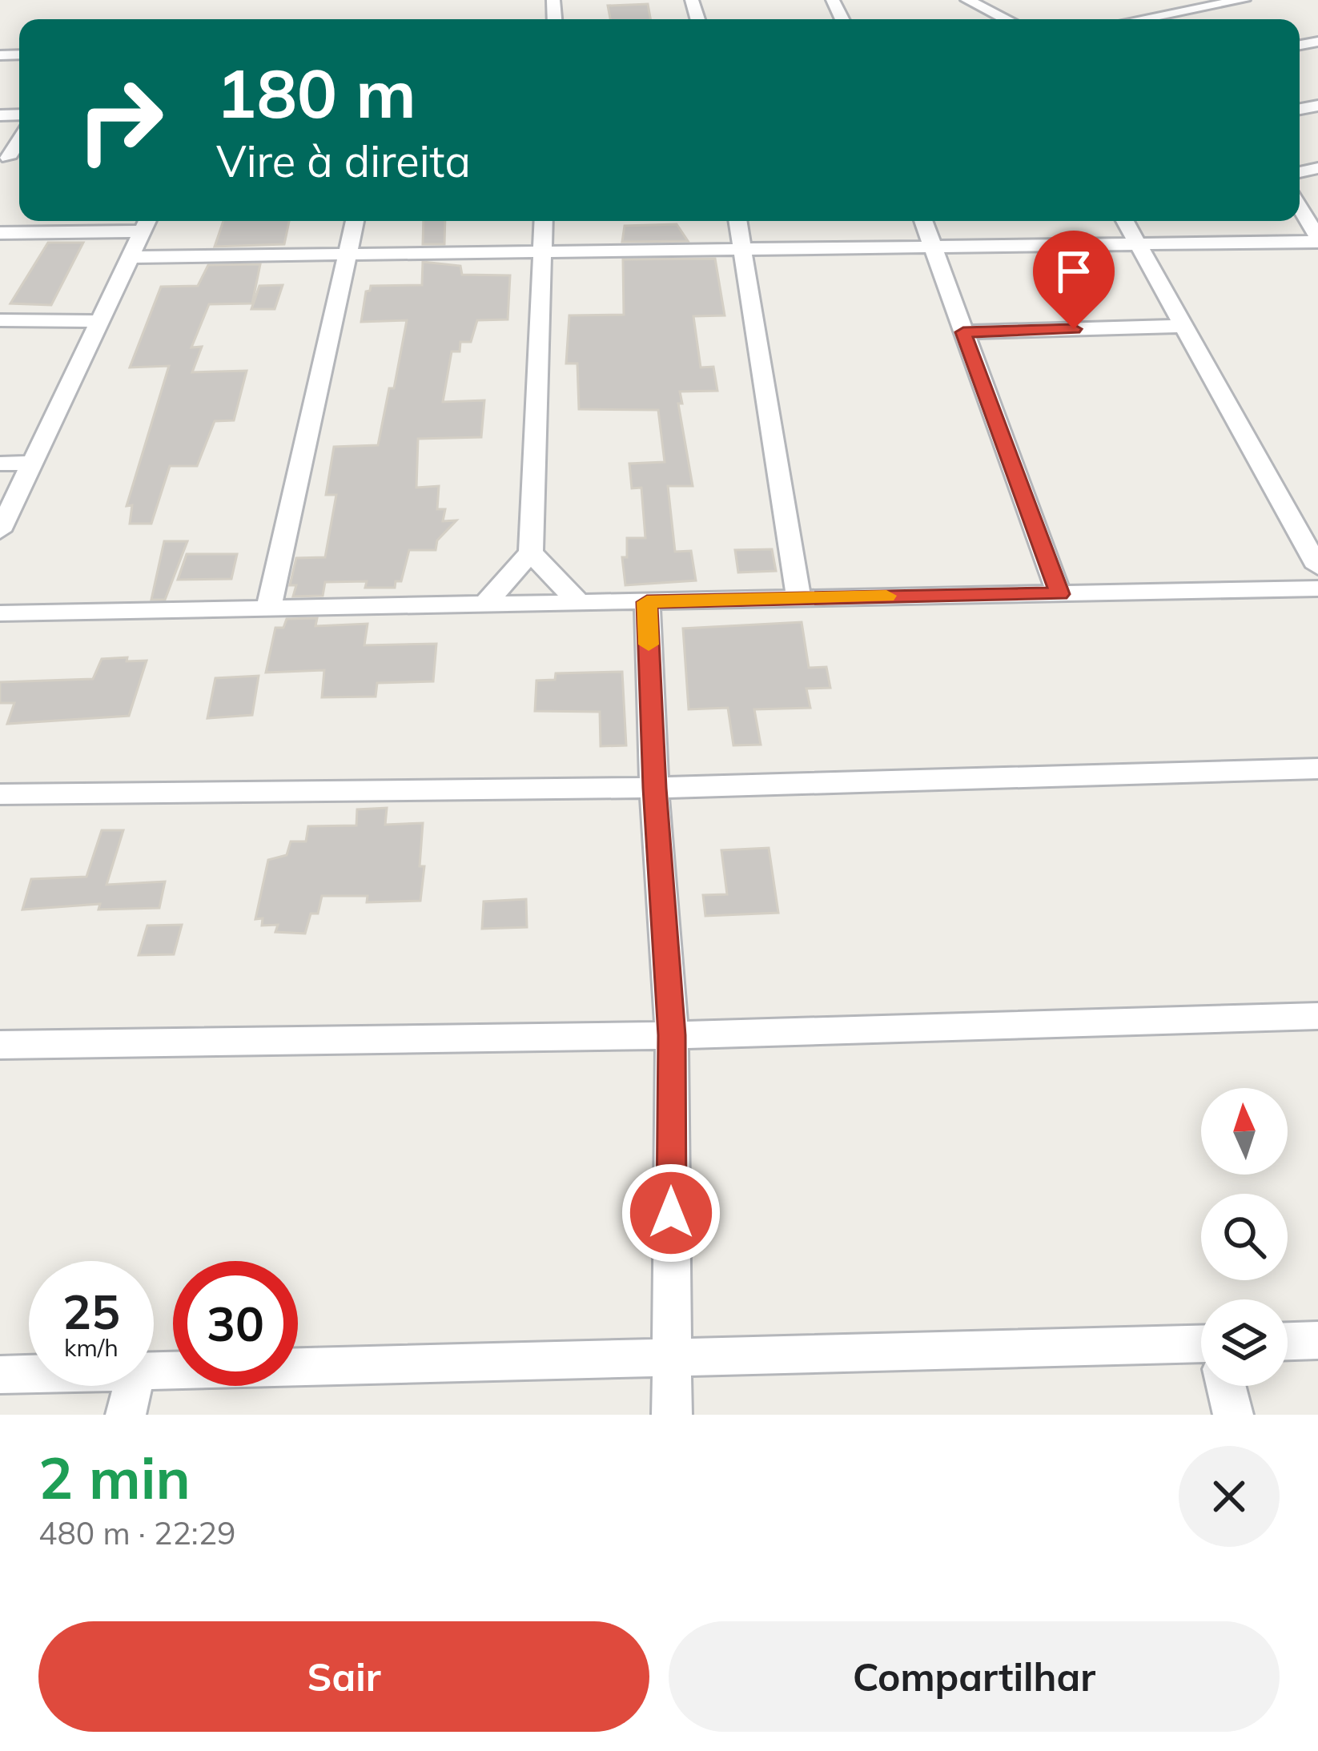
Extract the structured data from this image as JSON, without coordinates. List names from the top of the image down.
{
  "north": "top",
  "page": {
    "turn": ["180 m", "Vire à direita"],
    "speed": "25 km/h",
    "limit": "30",
    "heading": ["2 min", "480 m · 22:29"],
    "buttons": ["Sair", "Compartilhar"]
  }
}
